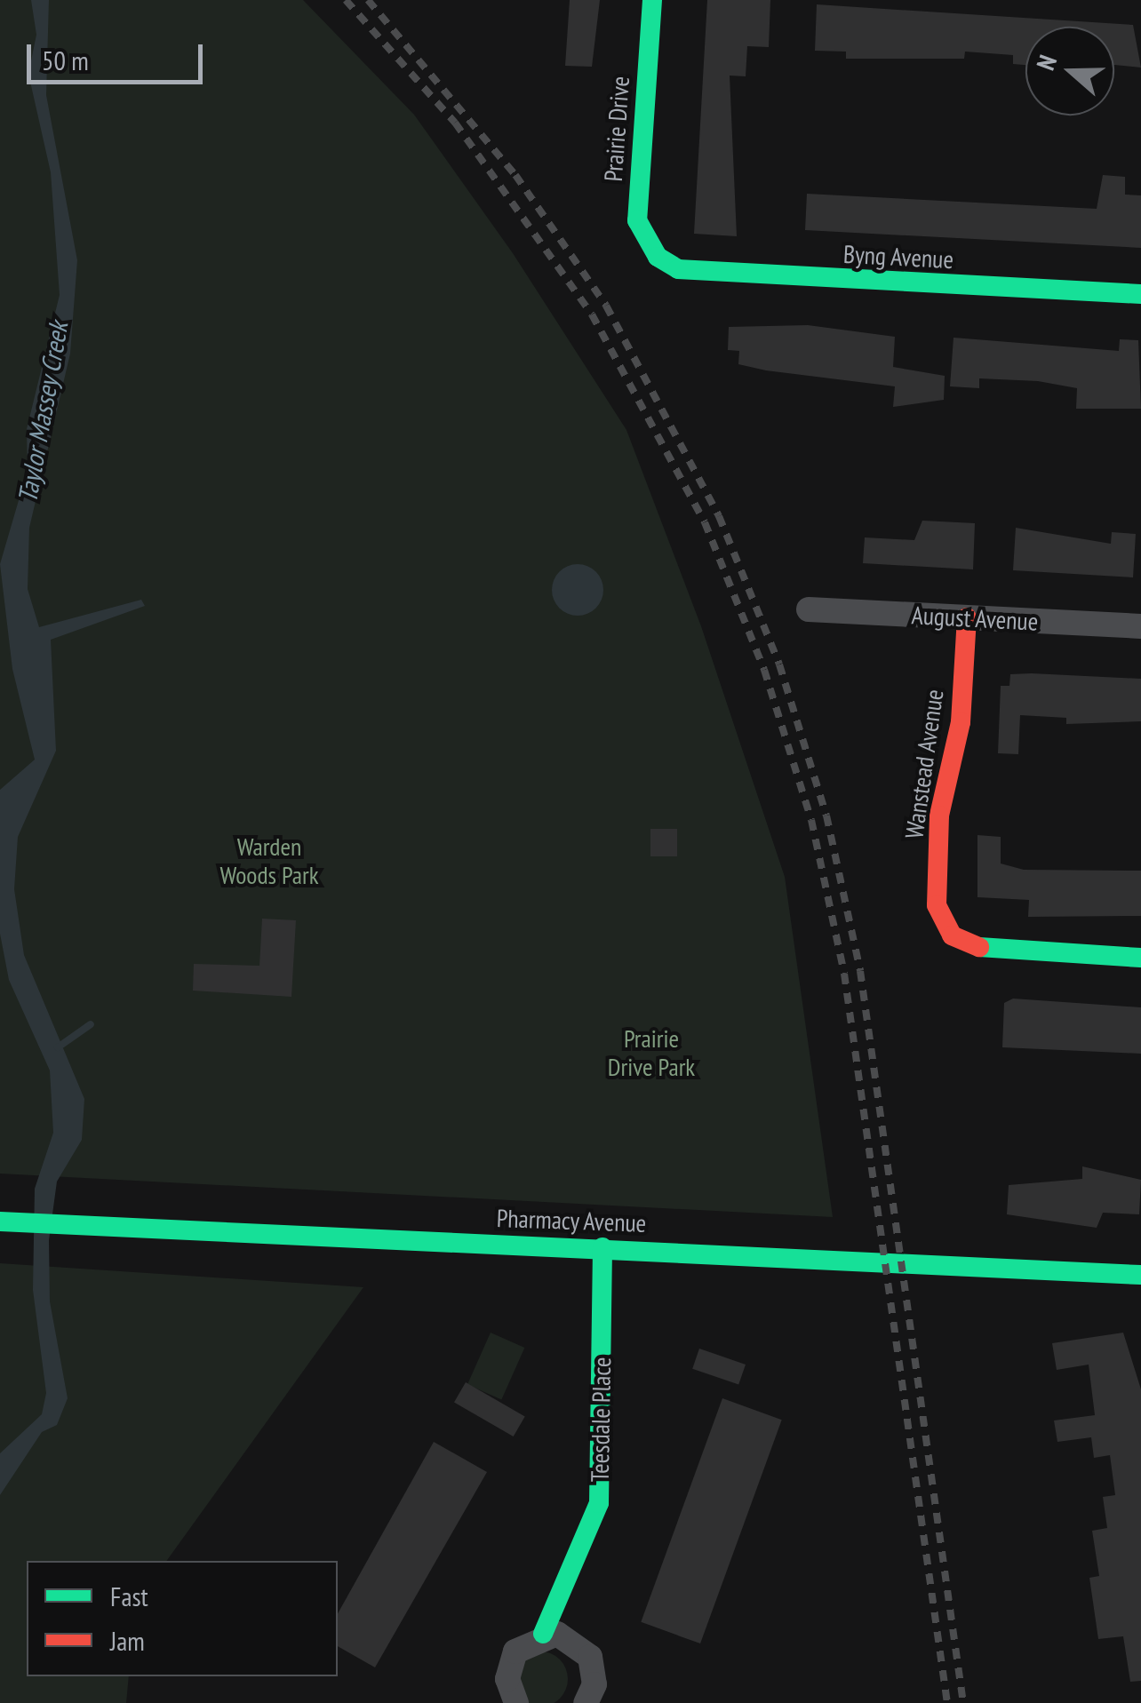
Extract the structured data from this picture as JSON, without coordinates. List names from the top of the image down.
{
  "streets": {
    "street": [
      "Prairie Drive",
      "Byng Avenue",
      "August Avenue",
      "Wanstead Avenue",
      "Pharmacy Avenue",
      "Teesdale Place"
    ]
  },
  "crossings": [
    ["Prairie Drive", "Byng Avenue"],
    ["August Avenue", "Wanstead Avenue"],
    ["Pharmacy Avenue", "Teesdale Place"]
  ],
  "water": ["Taylor Massey Creek"],
  "parks": ["Warden Woods Park", "Prairie Drive Park"],
  "legend": ["Fast", "Jam"],
  "scale_bar": "50 m",
  "north": "left"
}
